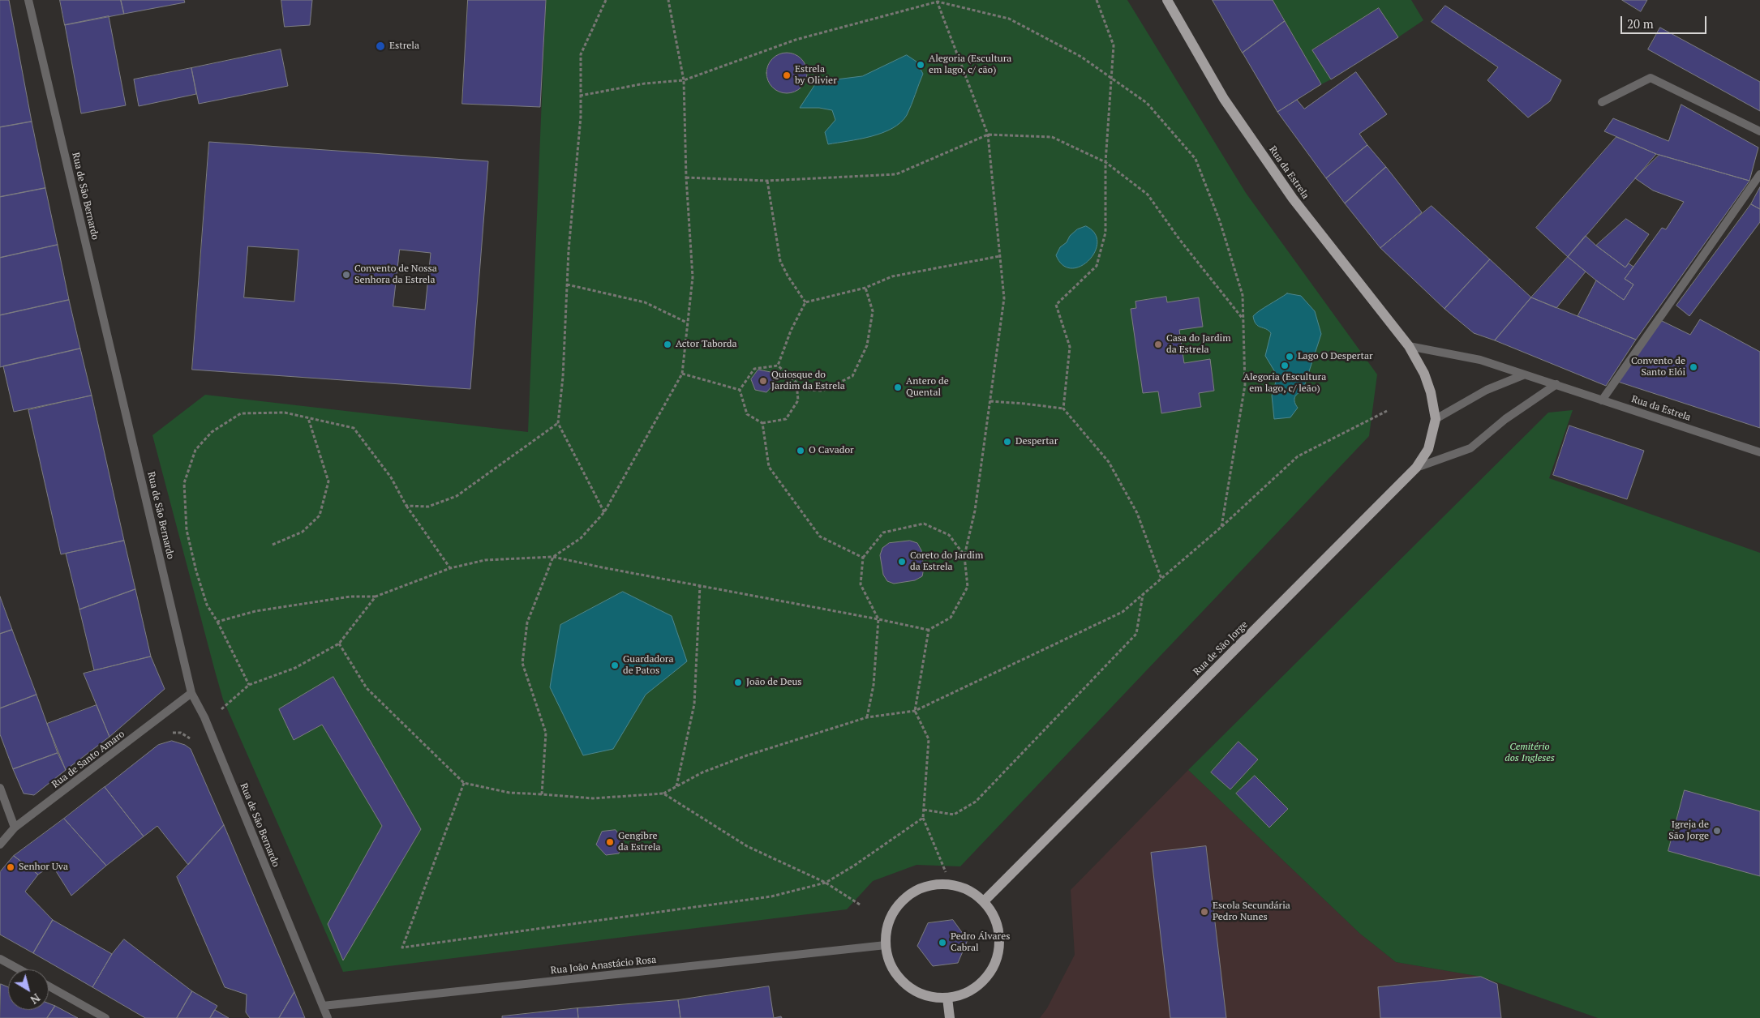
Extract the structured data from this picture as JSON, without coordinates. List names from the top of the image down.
{
  "streets": {
    "main road": ["Rua da Estrela", "Rua de São Jorge"],
    "street": ["Rua de São Bernardo", "Rua de Santo Amaro", "Rua João Anastácio Rosa"]
  },
  "crossings": [
    ["Rua da Estrela", "Rua de São Jorge"],
    ["Rua de São Bernardo", "Rua de Santo Amaro"],
    ["Rua de São Bernardo", "Rua João Anastácio Rosa"],
    ["Rua de São Jorge", "Rua João Anastácio Rosa"]
  ],
  "parks": ["Cemitério dos Ingleses"],
  "places": [
    "Estrela",
    "Alegoria (Escultura em lago, c/ cão)",
    "Estrela by Olivier",
    "Convento de Nossa Senhora da Estrela",
    "Actor Taborda",
    "Casa do Jardim da Estrela",
    "Lago O Despertar",
    "Alegoria (Escultura em lago, c/ leão)",
    "Convento de Santo Elói",
    "Quiosque do Jardim da Estrela",
    "Antero de Quental",
    "Despertar",
    "O Cavador",
    "Coreto do Jardim da Estrela",
    "Guardadora de Patos",
    "João de Deus",
    "Igreja de São Jorge",
    "Gengibre da Estrela",
    "Senhor Uva",
    "Escola Secundária Pedro Nunes",
    "Pedro Álvares Cabral"
  ],
  "scale_bar": "20 m",
  "north": "bottom right"
}
